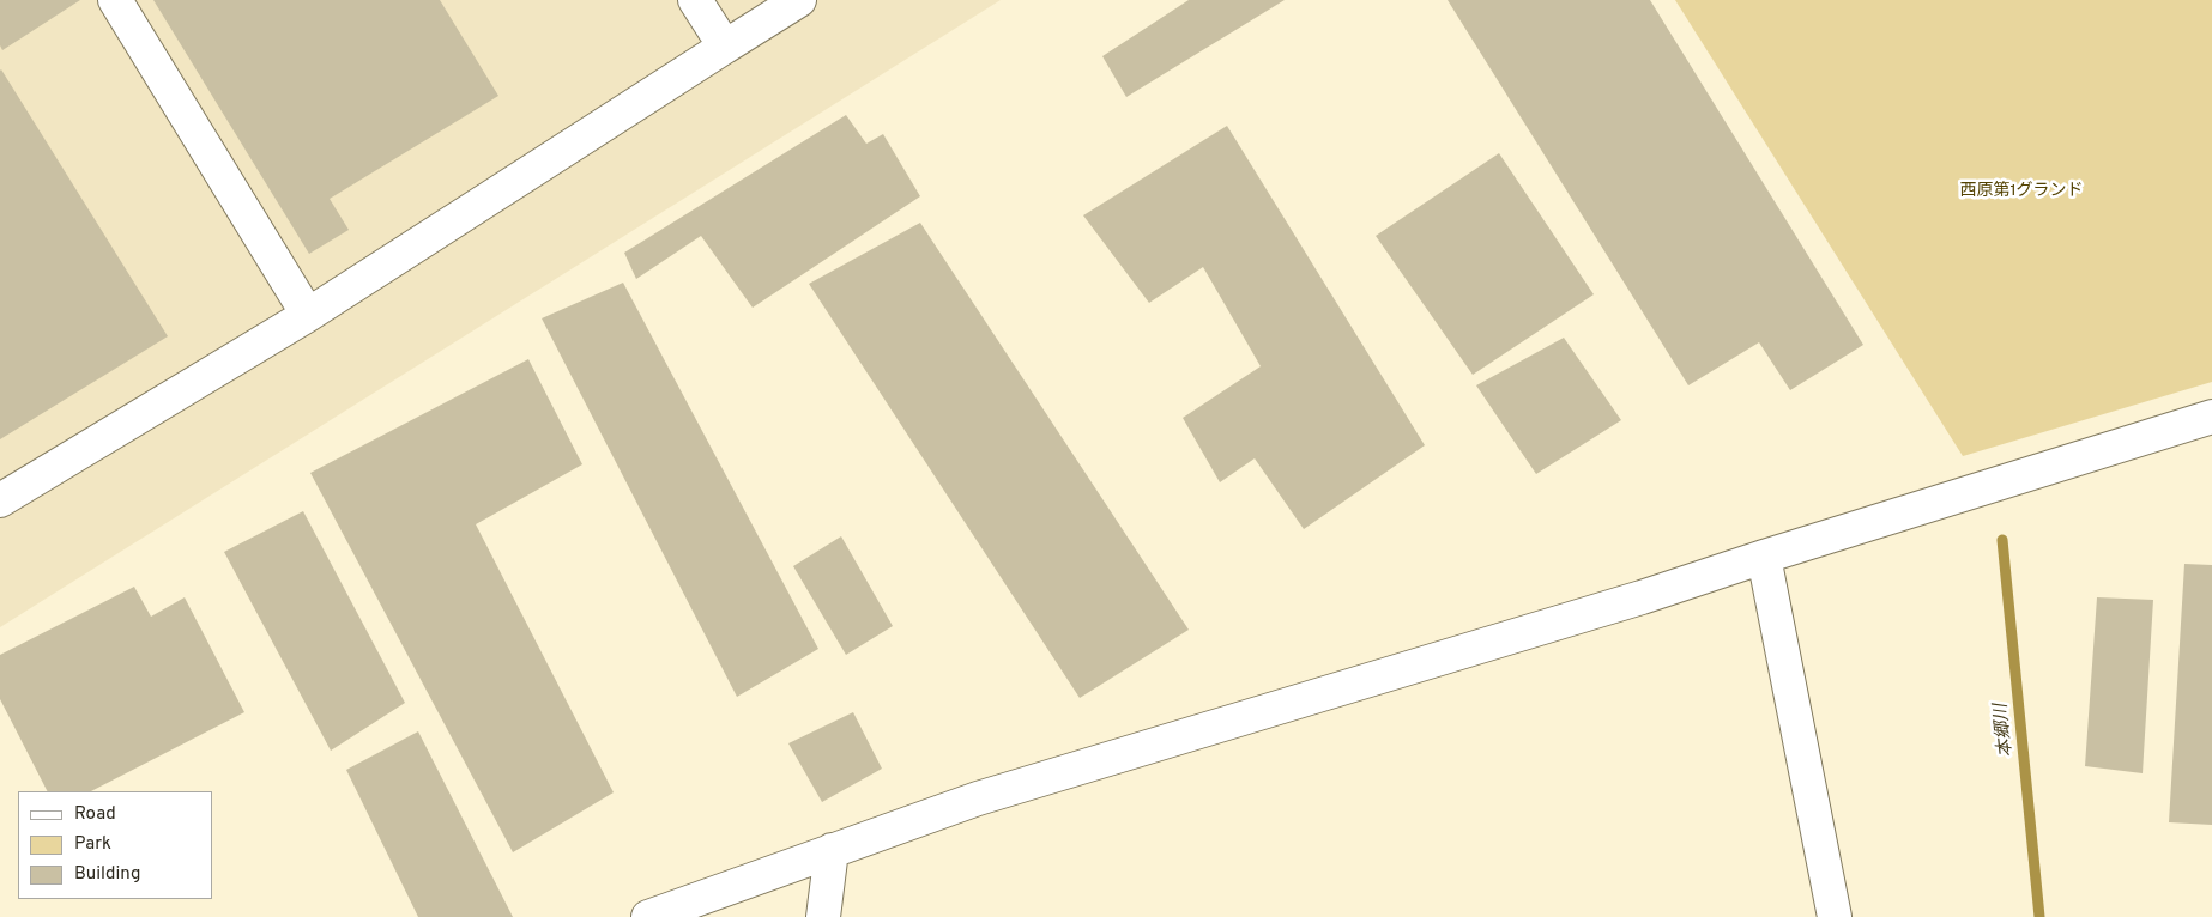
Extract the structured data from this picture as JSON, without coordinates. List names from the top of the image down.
{
  "water": ["本郷川"],
  "parks": ["西原第1グランド"],
  "legend": ["Road", "Park", "Building"]
}
